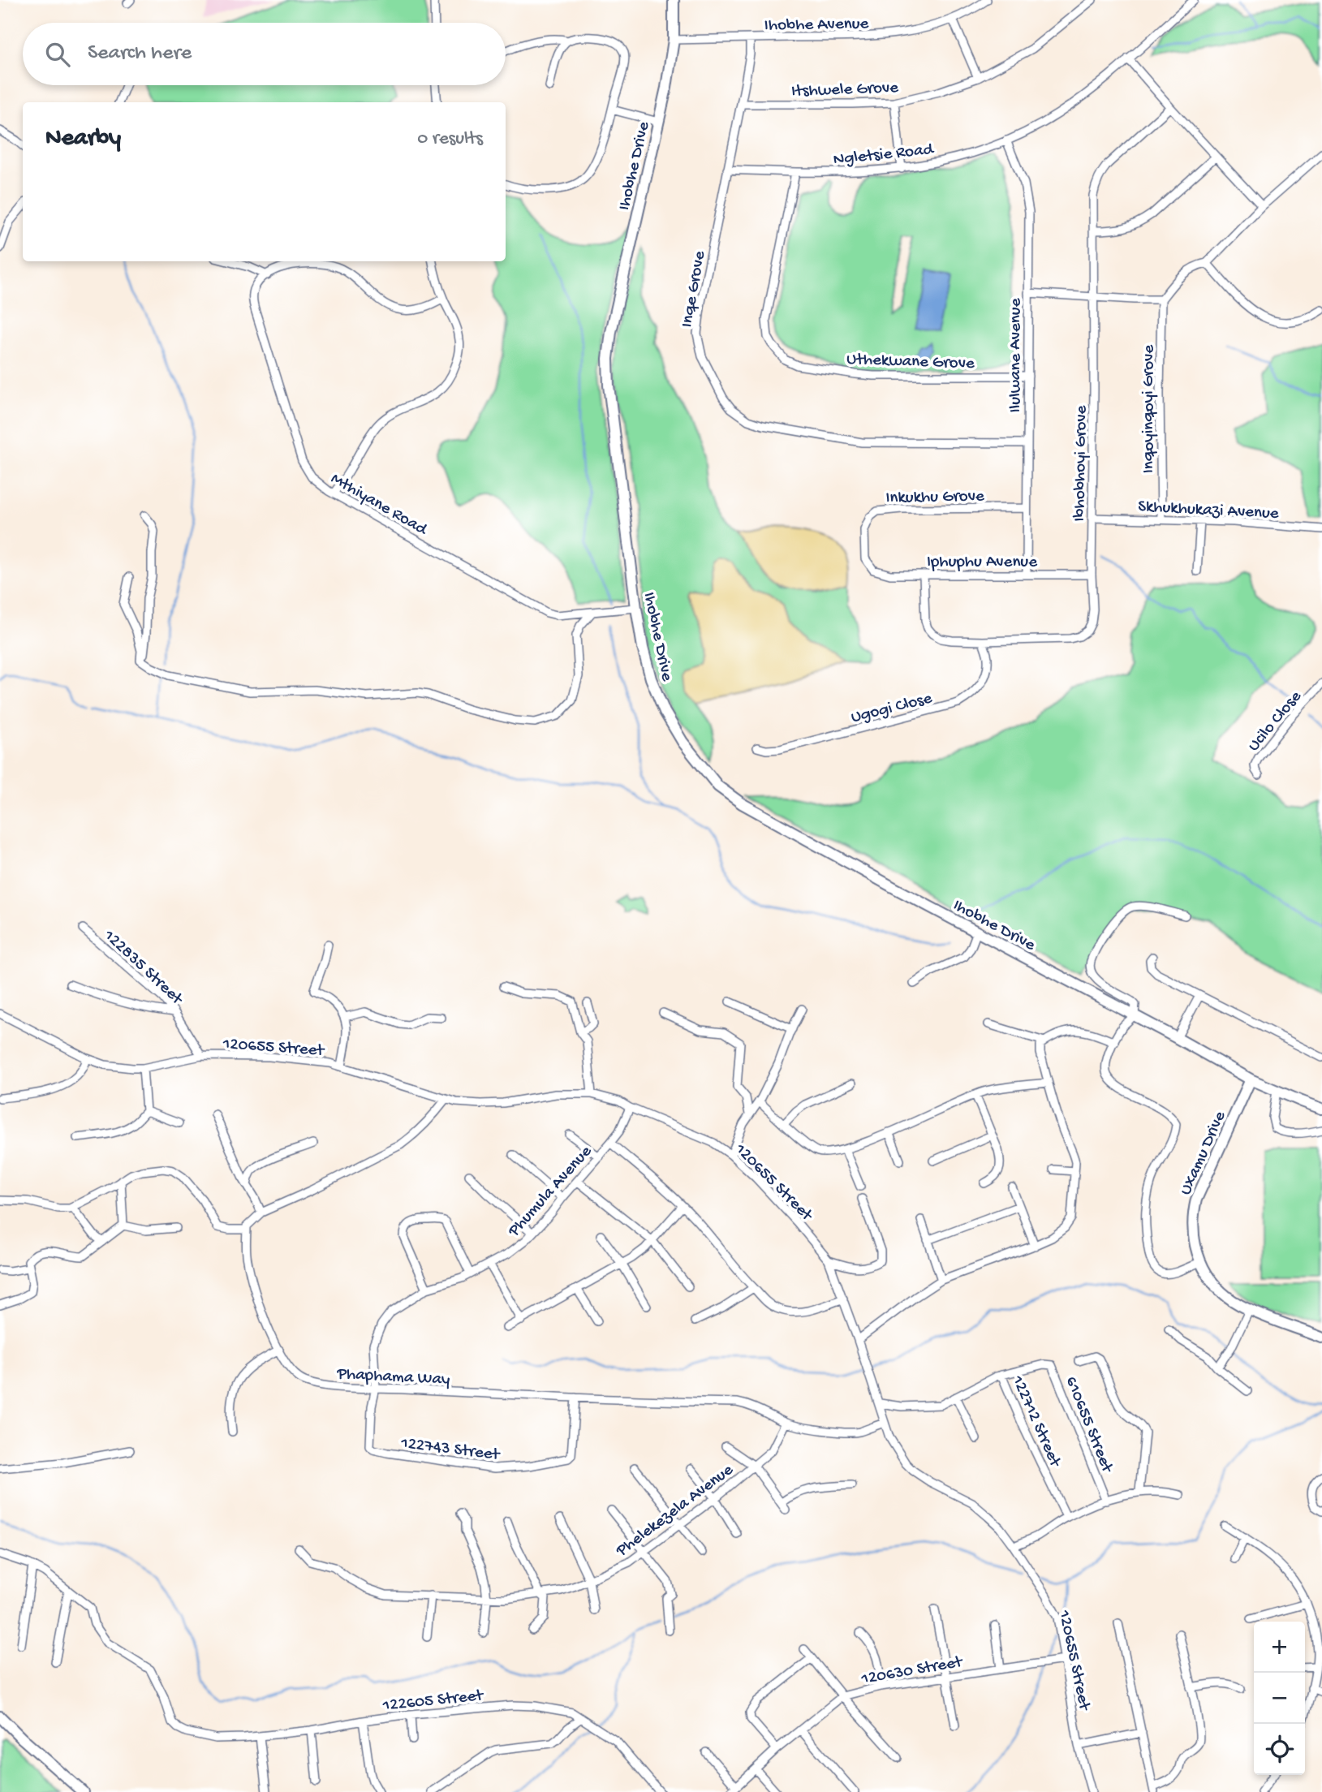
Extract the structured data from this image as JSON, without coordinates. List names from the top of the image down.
{
  "streets": {
    "street": [
      "Ihobhe Avenue",
      "Itshwele Grove",
      "Ngletsie Road",
      "Ihobhe Drive",
      "Inqe Grove",
      "Ilulwane Avenue",
      "Uthekwane Grove",
      "Inqoyinqoyi Grove",
      "Ibhobhoyi Grove",
      "Inkukhu Grove",
      "Mthiyane Road",
      "Skhukhukazi Avenue",
      "Iphuphu Avenue",
      "Ugogi Close",
      "Ucilo Close",
      "122835 Street",
      "120655 Street",
      "Uxamu Drive",
      "Phumula Avenue",
      "Phaphama Way",
      "122712 Street",
      "610655 Street",
      "122743 Street",
      "Phelekezela Avenue",
      "120630 Street",
      "122605 Street"
    ]
  },
  "crossings": [
    ["Ihobhe Avenue", "Ihobhe Drive"],
    ["Ihobhe Avenue", "Inqe Grove"],
    ["Itshwele Grove", "Inqe Grove"],
    ["Ngletsie Road", "Inqe Grove"],
    ["Ngletsie Road", "Ilulwane Avenue"],
    ["Ngletsie Road", "Uthekwane Grove"],
    ["Ihobhe Drive", "Mthiyane Road"],
    ["Ihobhe Drive", "Uxamu Drive"],
    ["Inqe Grove", "Ilulwane Avenue"],
    ["Ilulwane Avenue", "Uthekwane Grove"],
    ["Ilulwane Avenue", "Inkukhu Grove"],
    ["Ilulwane Avenue", "Iphuphu Avenue"],
    ["Inqoyinqoyi Grove", "Skhukhukazi Avenue"],
    ["Ibhobhoyi Grove", "Skhukhukazi Avenue"],
    ["Ibhobhoyi Grove", "Iphuphu Avenue"],
    ["Ibhobhoyi Grove", "Ugogi Close"],
    ["Inkukhu Grove", "Iphuphu Avenue"],
    ["122835 Street", "120655 Street"],
    ["120655 Street", "Phumula Avenue"],
    ["120655 Street", "Phaphama Way"],
    ["120655 Street", "120630 Street"],
    ["Phumula Avenue", "Phaphama Way"],
    ["Phumula Avenue", "122743 Street"],
    ["Phaphama Way", "122743 Street"],
    ["Phaphama Way", "Phelekezela Avenue"],
    ["122712 Street", "610655 Street"]
  ],
  "page": {
    "search": "Search here",
    "heading": ["Nearby", "0 results"],
    "map_buttons": ["+", "−"]
  }
}
